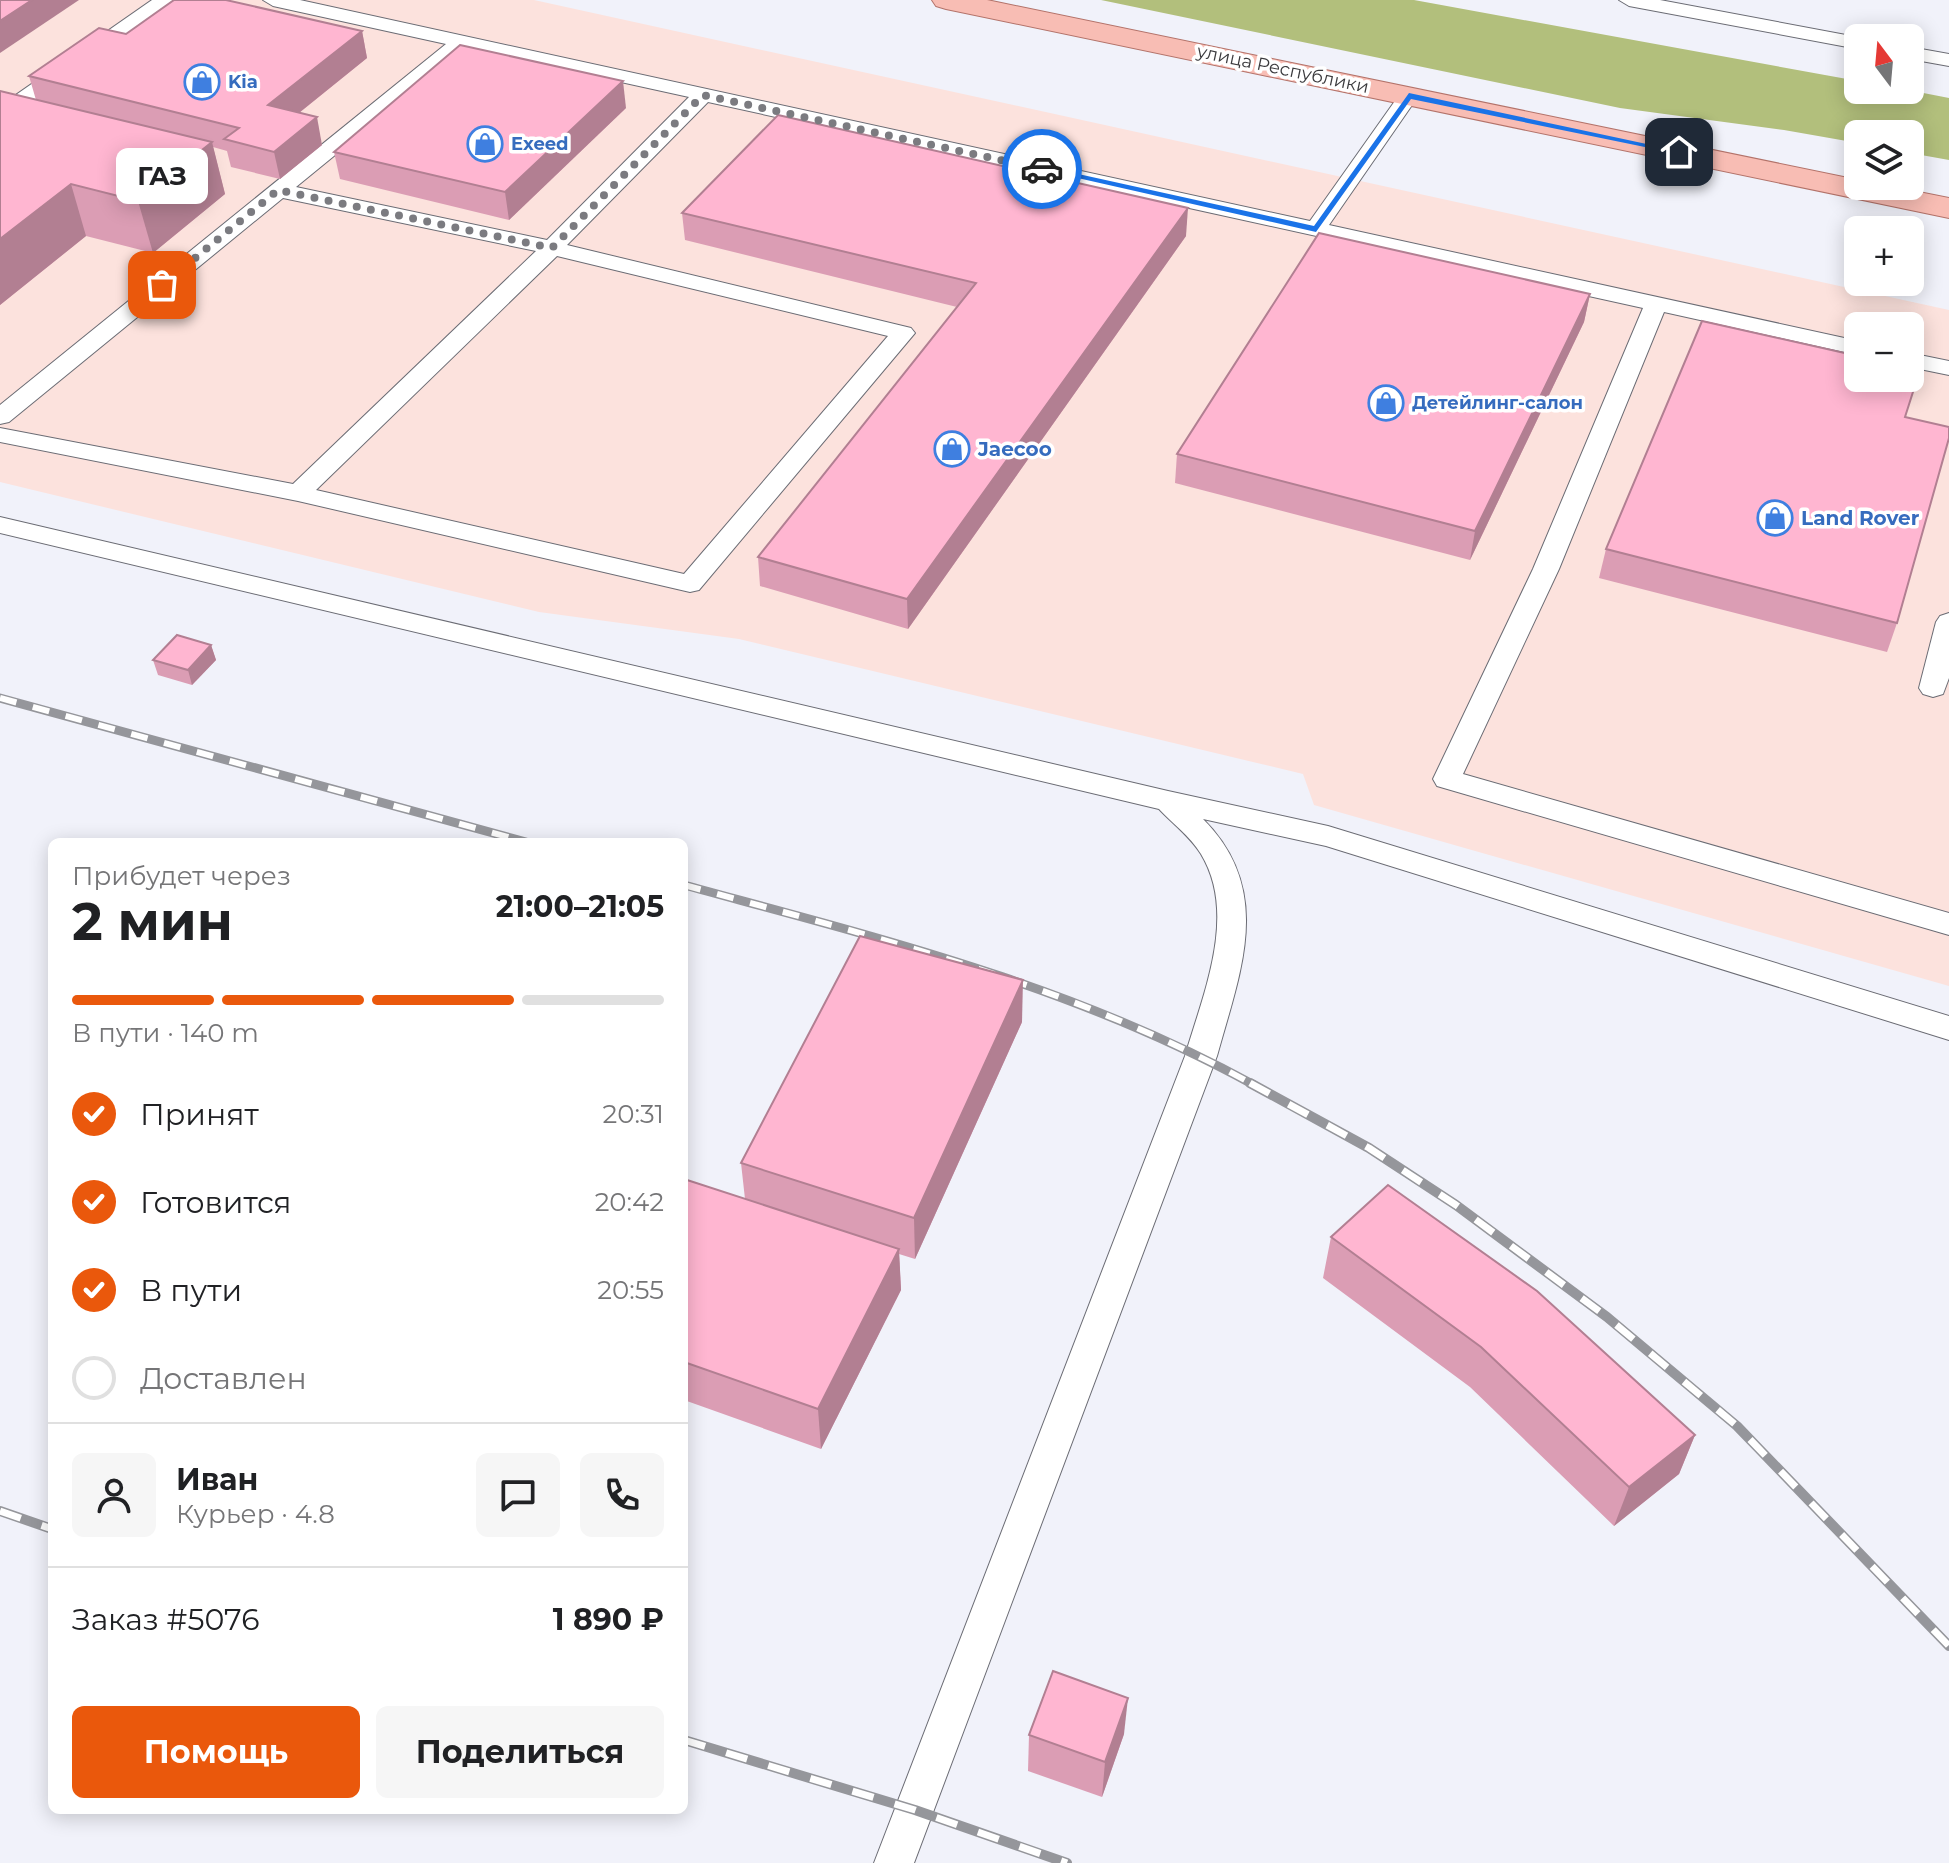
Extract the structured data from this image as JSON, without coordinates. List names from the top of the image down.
{
  "streets": {
    "main road": ["улица Республики"]
  },
  "places": {
    "shop": [
      "Kia",
      "Exeed",
      "Детейлинг-салон",
      "Jaecoo",
      "Land Rover"
    ],
    "other": ["ГАЗ"]
  },
  "north": "top",
  "page": {
    "map_buttons": ["+", "−"],
    "bubble": "ГАЗ",
    "heading": ["2 мин", "Прибудет через", "21:00–21:05"],
    "panel": [
      "Иван",
      "Курьер · 4.8",
      "Заказ #5076",
      "1 890 ₽"
    ],
    "bar": "В пути · 140 m",
    "list": [
      ["Принят", "20:31"],
      ["Готовится", "20:42"],
      ["В пути", "20:55"],
      "Доставлен"
    ],
    "buttons": ["Помощь", "Поделиться"]
  }
}
